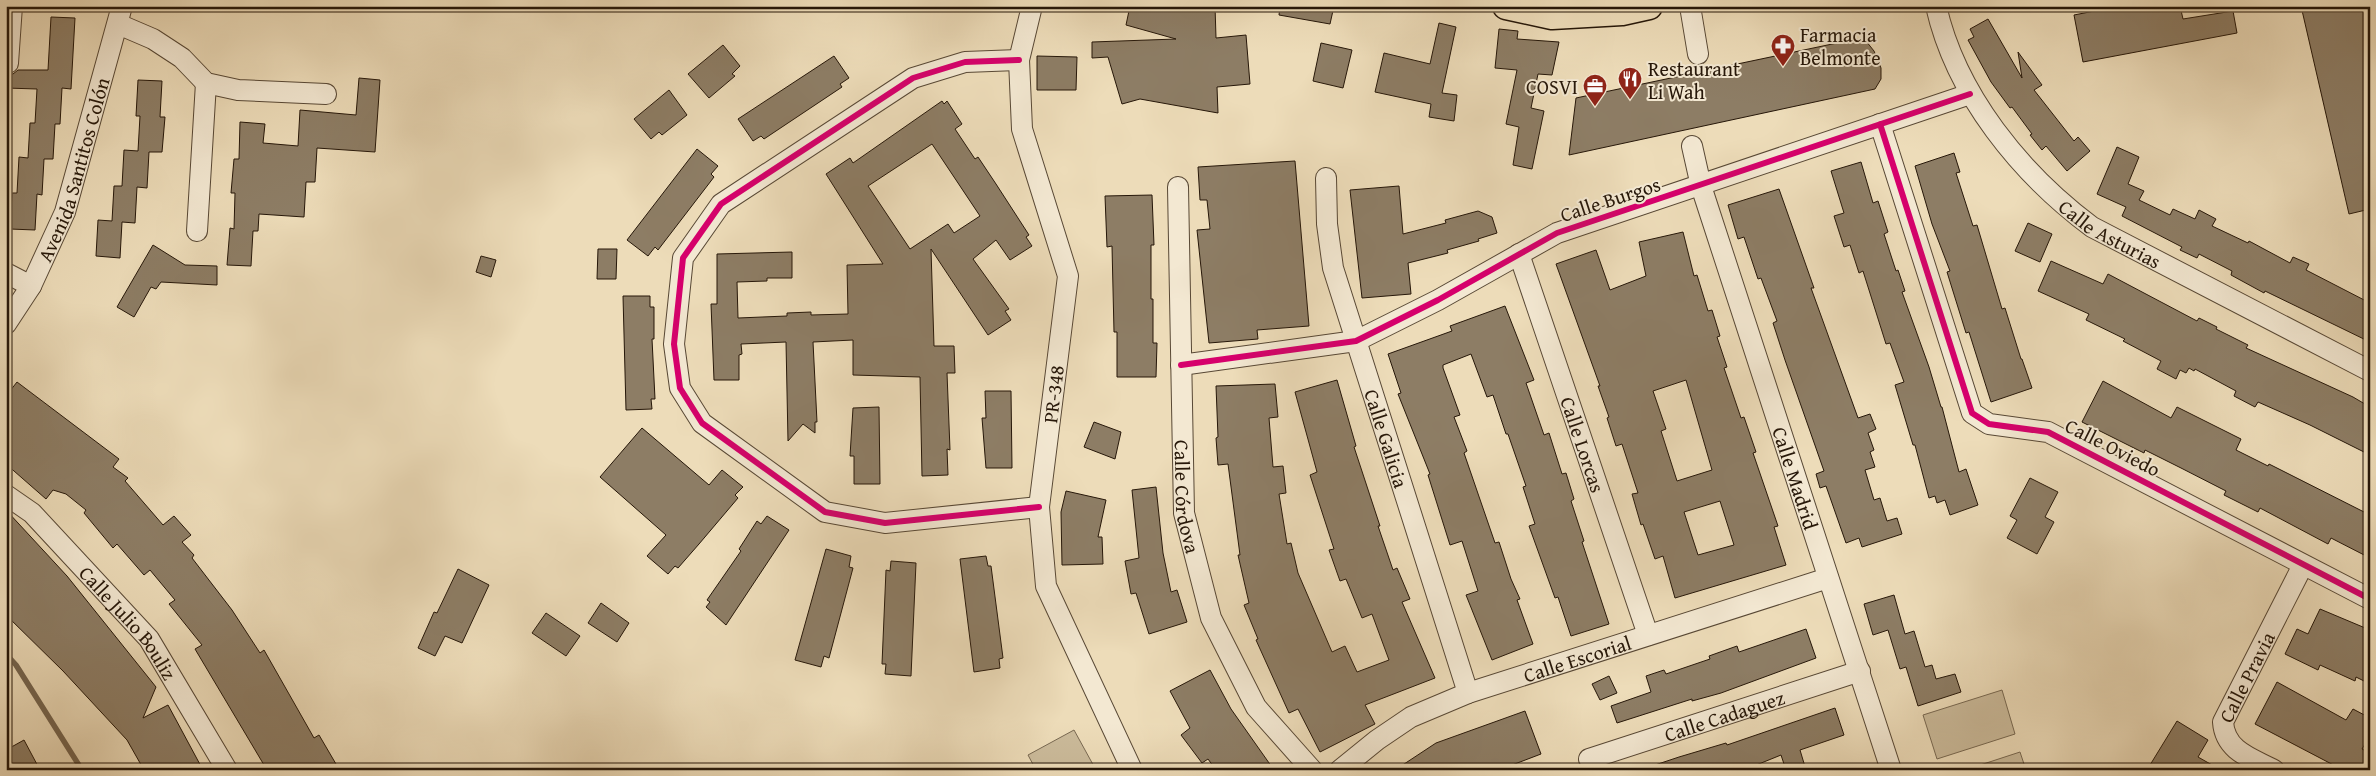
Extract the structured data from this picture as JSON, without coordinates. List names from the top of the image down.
{
  "streets": {
    "street": [
      "Avenida Santitos Colón",
      "Calle Burgos",
      "Calle Asturias",
      "PR-348",
      "Calle Galicia",
      "Calle Lorcas",
      "Calle Oviedo",
      "Calle Madrid",
      "Calle Córdova",
      "Calle Julio Bouliz",
      "Calle Escorial",
      "Calle Pravia",
      "Calle Cadaguez"
    ]
  },
  "crossings": [
    ["Calle Burgos", "Calle Asturias"],
    ["Calle Burgos", "Calle Galicia"],
    ["Calle Burgos", "Calle Lorcas"],
    ["Calle Burgos", "Calle Oviedo"],
    ["Calle Burgos", "Calle Madrid"],
    ["Calle Burgos", "Calle Córdova"],
    ["Calle Galicia", "Calle Escorial"],
    ["Calle Lorcas", "Calle Escorial"],
    ["Calle Oviedo", "Calle Pravia"],
    ["Calle Madrid", "Calle Escorial"],
    ["Calle Madrid", "Calle Cadaguez"]
  ],
  "places": {
    "pharmacy": ["Farmacia Belmonte"],
    "restaurant": ["Restaurant Li Wah"],
    "office": ["COSVI"]
  }
}
